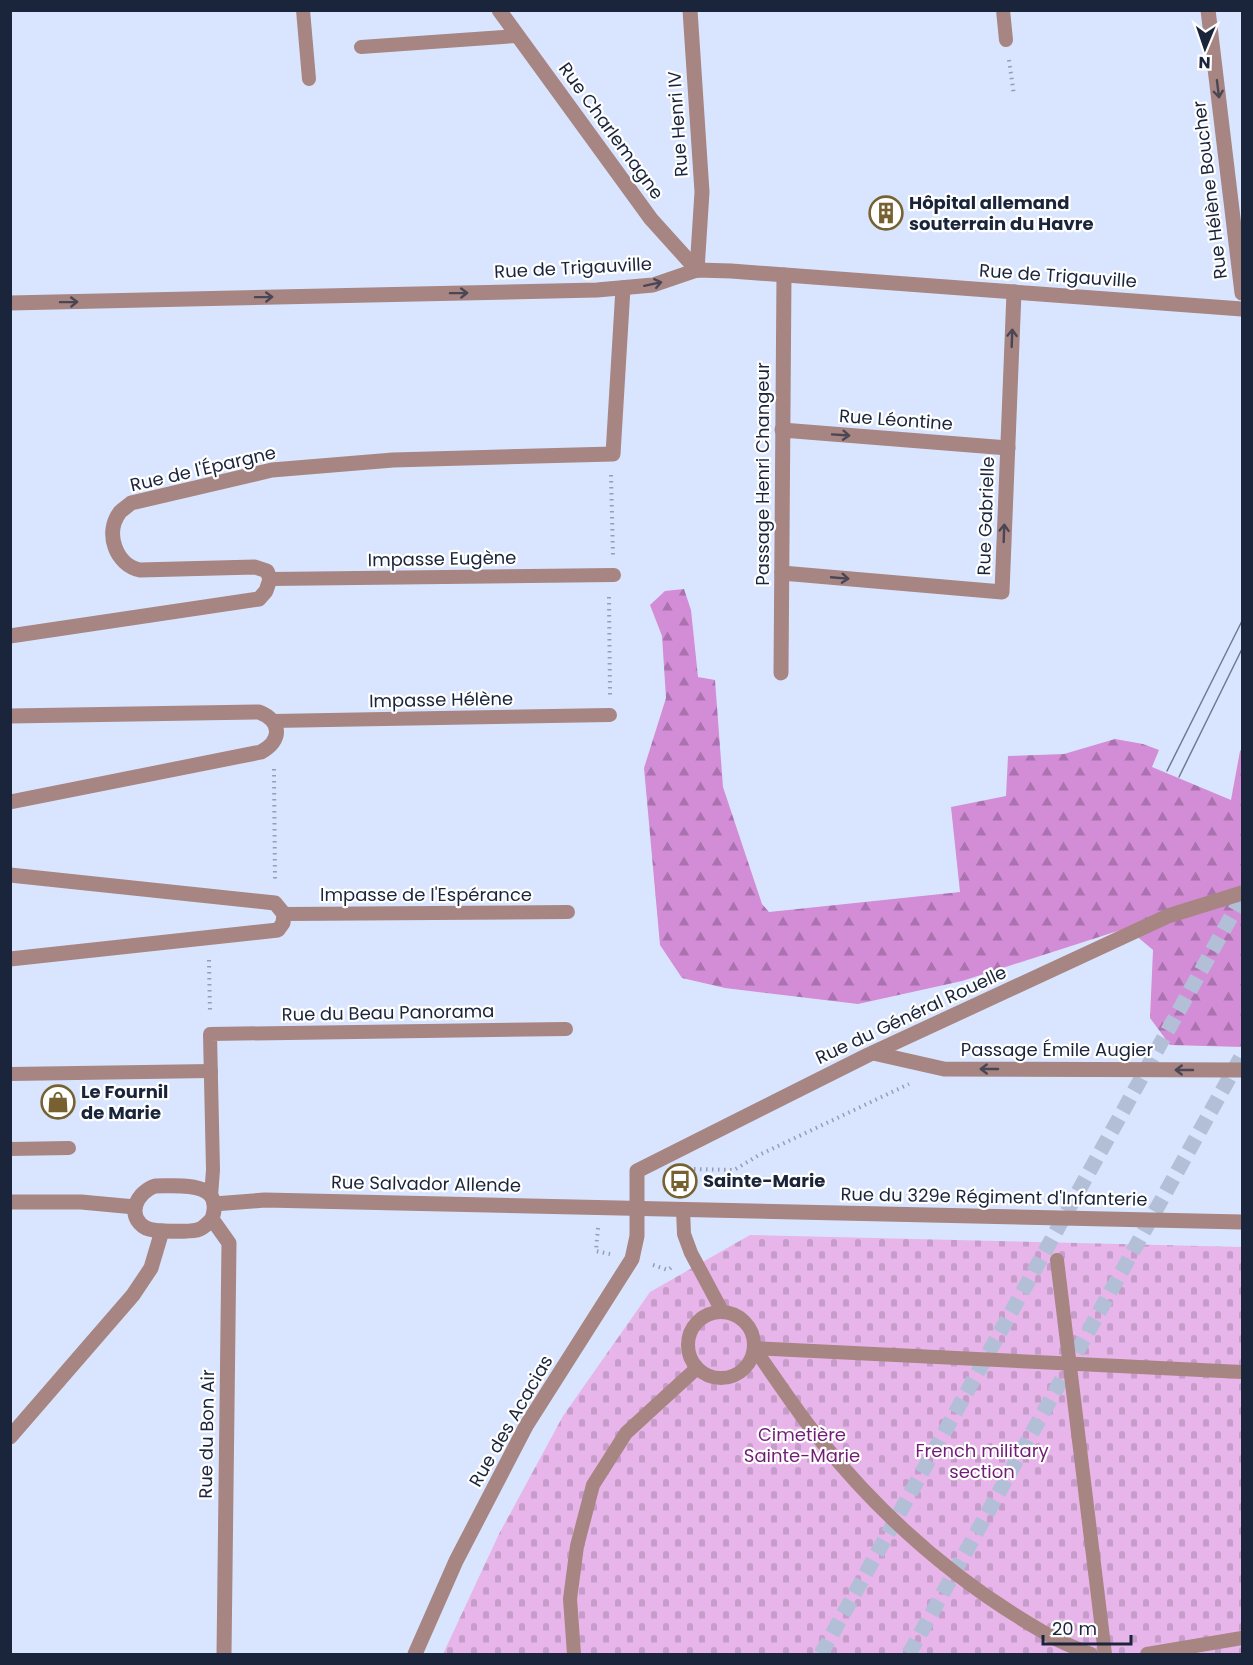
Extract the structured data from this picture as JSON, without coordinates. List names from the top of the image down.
{
  "streets": {
    "street": [
      "Rue Henri IV",
      "Rue Charlemagne",
      "Rue Hélène Boucher",
      "Rue de Trigauville",
      "Rue Léontine",
      "Rue de l'Épargne",
      "Passage Henri Changeur",
      "Rue Gabrielle",
      "Rue du Général Rouelle",
      "Passage Émile Augier",
      "Rue Salvador Allende",
      "Rue du 329e Régiment d'Infanterie",
      "Rue des Acacias",
      "Rue du Bon Air"
    ],
    "lane": [
      "Impasse Eugène",
      "Impasse Hélène",
      "Impasse de l'Espérance",
      "Rue du Beau Panorama"
    ]
  },
  "crossings": [
    ["Rue Henri IV", "Rue Charlemagne"],
    ["Rue Henri IV", "Rue de Trigauville"],
    ["Rue Charlemagne", "Rue de Trigauville"],
    ["Rue de Trigauville", "Passage Henri Changeur"],
    ["Rue de Trigauville", "Rue Gabrielle"],
    ["Rue Léontine", "Passage Henri Changeur"],
    ["Rue Léontine", "Rue Gabrielle"],
    ["Rue de l'Épargne", "Impasse Eugène"],
    ["Passage Henri Changeur", "Rue Gabrielle"],
    ["Rue du Général Rouelle", "Passage Émile Augier"],
    ["Rue du Général Rouelle", "Rue Salvador Allende"],
    ["Rue du Général Rouelle", "Rue du 329e Régiment d'Infanterie"],
    ["Rue du Général Rouelle", "Rue des Acacias"],
    ["Rue Salvador Allende", "Rue du 329e Régiment d'Infanterie"],
    ["Rue Salvador Allende", "Rue des Acacias"],
    ["Rue Salvador Allende", "Rue du Bon Air"],
    ["Rue du 329e Régiment d'Infanterie", "Rue des Acacias"]
  ],
  "one_way": [
    "Rue Hélène Boucher",
    "Rue de Trigauville",
    "Rue Léontine",
    "Passage Émile Augier"
  ],
  "parks": ["Cimetière Sainte-Marie", "French military section"],
  "places": {
    "building": ["Hôpital allemand souterrain du Havre"],
    "shop": ["Le Fournil de Marie"],
    "bus stop": ["Sainte-Marie"]
  },
  "scale_bar": "20 m",
  "north": "bottom"
}
